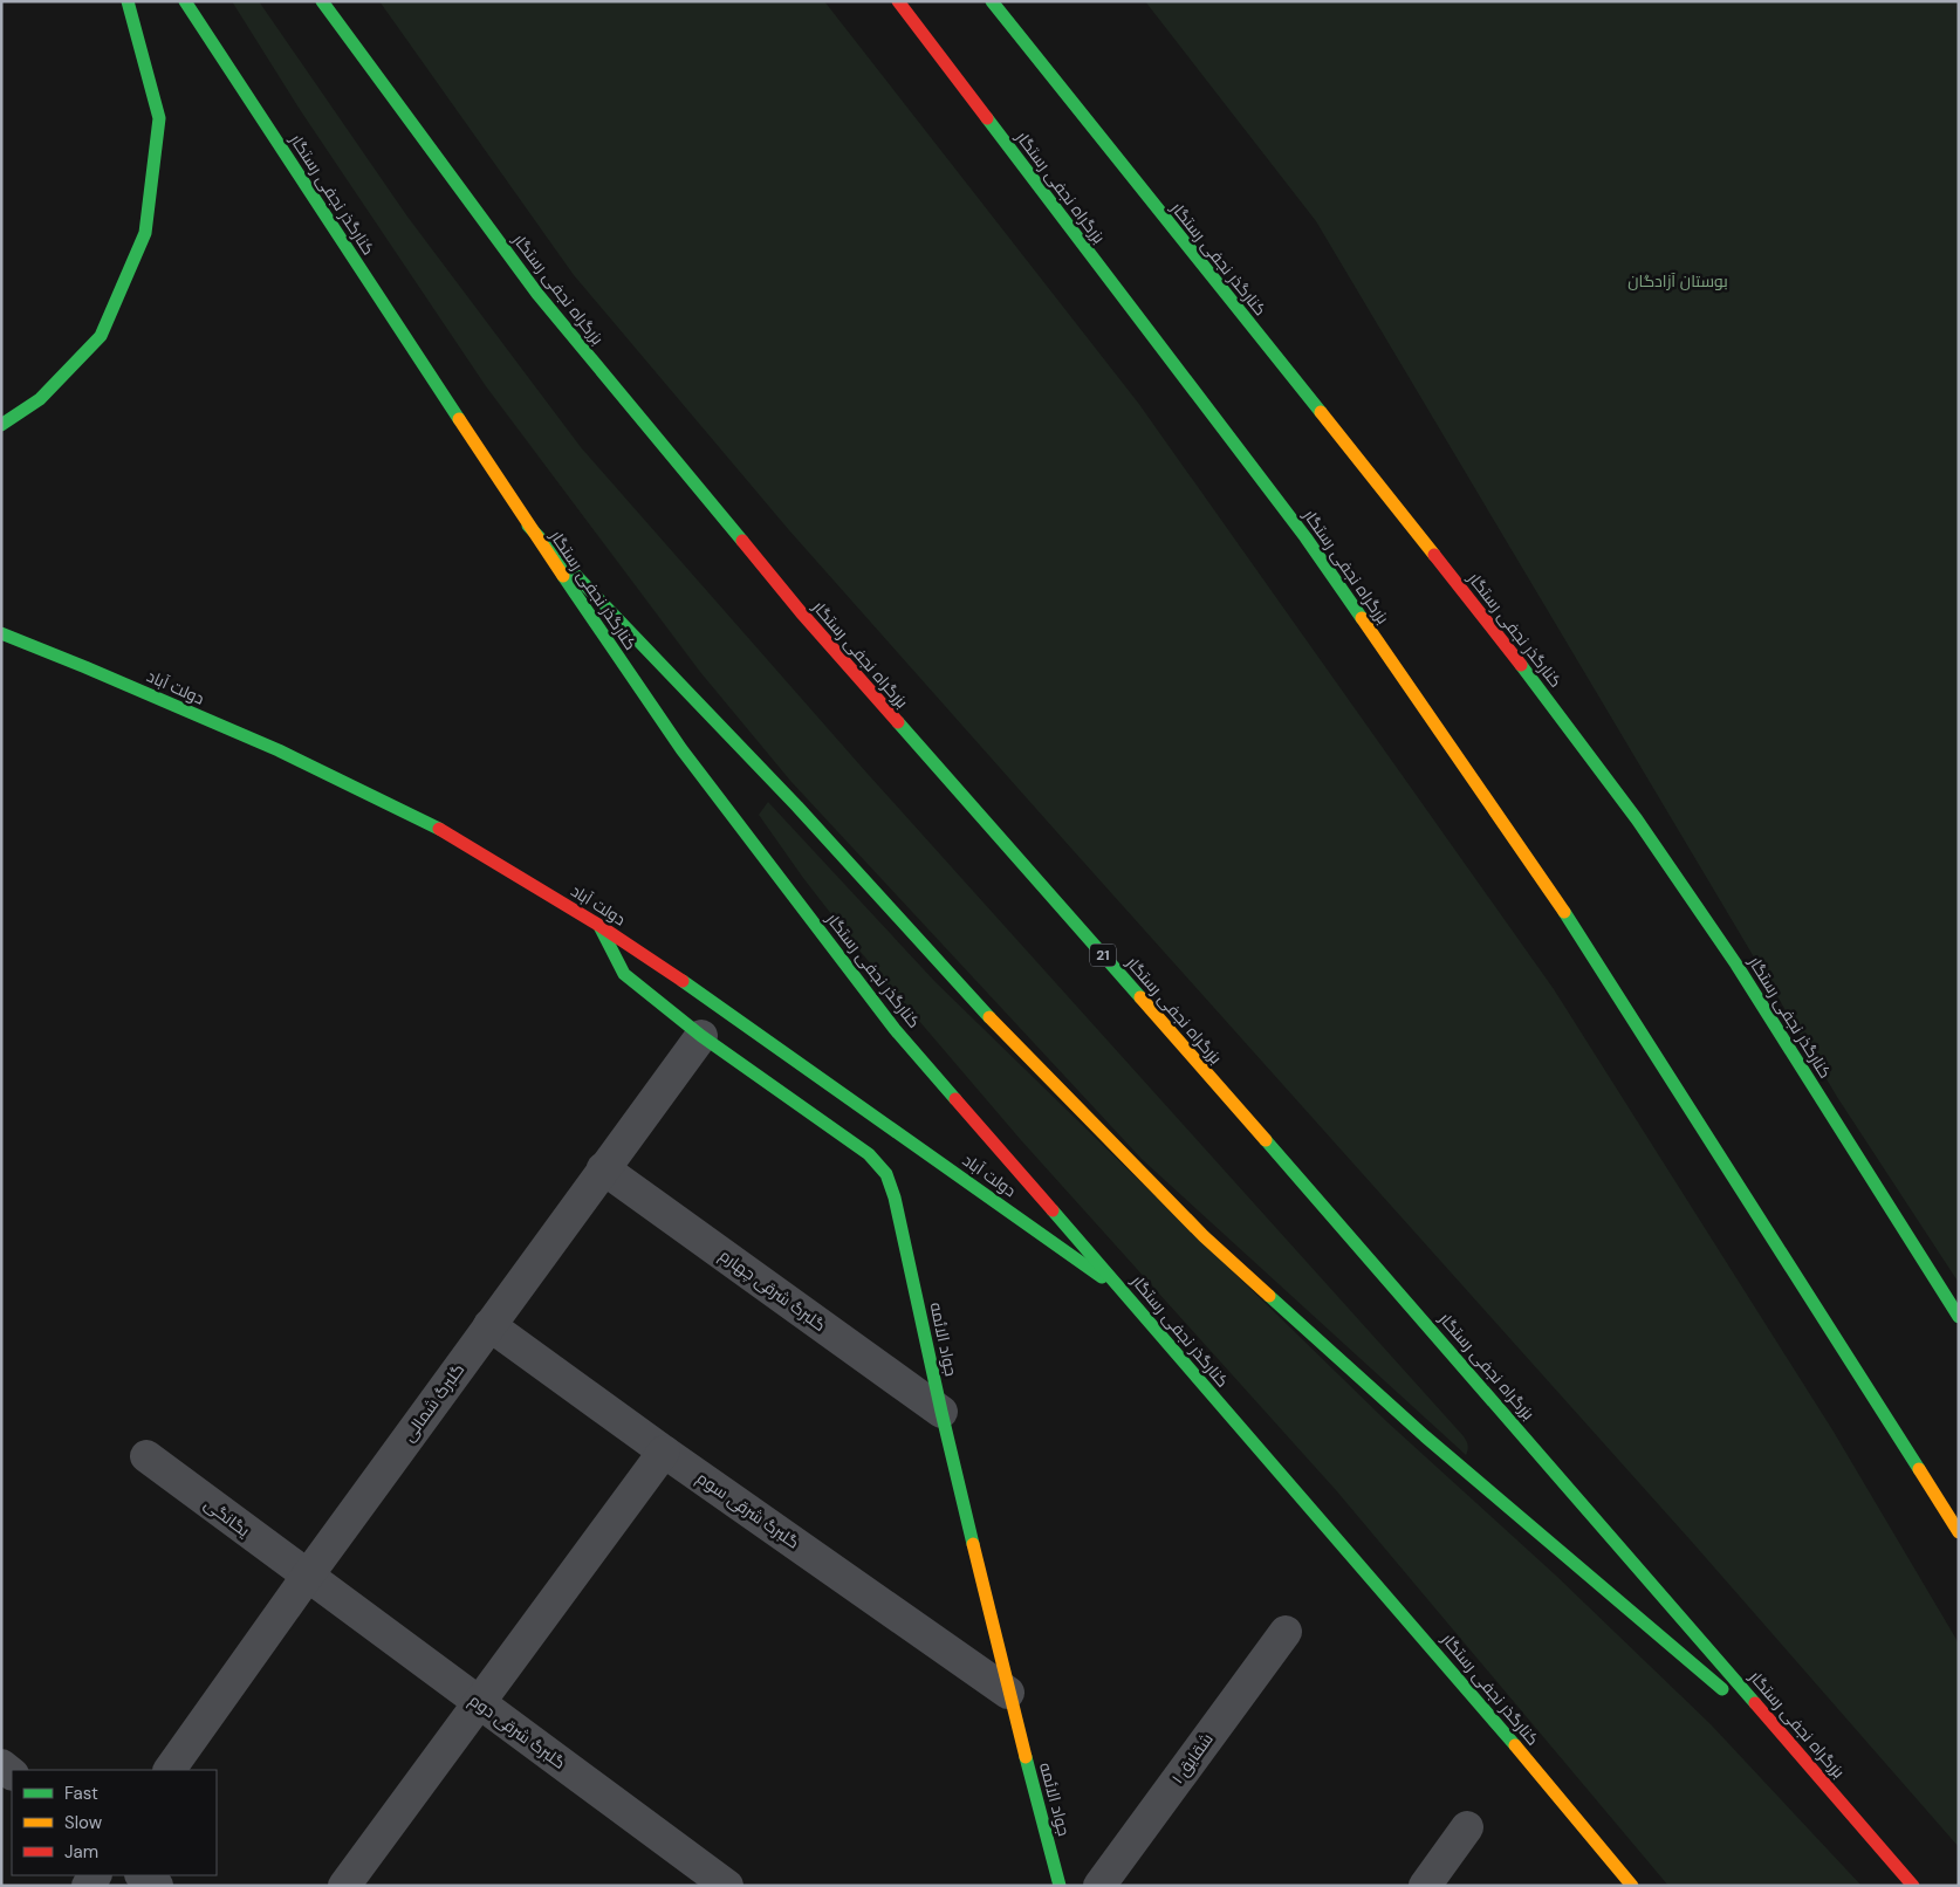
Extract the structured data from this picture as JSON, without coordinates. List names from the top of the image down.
{
  "streets": {
    "main road": [
      "بزرگراه نجفی رستگار",
      "کنارگذر نجفی رستگار",
      "دولت آباد",
      "21",
      "جواد الائمه"
    ],
    "street": [
      "گلبرگ شرقی چهارم",
      "گلبرگ شمالی",
      "گلبرگ شرقی سوم",
      "یگانگی",
      "گلبرگ شرقی دوم",
      "شقایق ۱"
    ]
  },
  "crossings": [
    ["کنارگذر نجفی رستگار", "دولت آباد"],
    ["دولت آباد", "جواد الائمه"],
    ["گلبرگ شرقی چهارم", "جواد الائمه"],
    ["گلبرگ شرقی چهارم", "گلبرگ شمالی"],
    ["جواد الائمه", "گلبرگ شمالی"],
    ["جواد الائمه", "گلبرگ شرقی سوم"],
    ["گلبرگ شمالی", "گلبرگ شرقی سوم"],
    ["گلبرگ شمالی", "یگانگی"],
    ["گلبرگ شمالی", "گلبرگ شرقی دوم"],
    ["یگانگی", "گلبرگ شرقی دوم"]
  ],
  "parks": ["بوستان آزادگان"],
  "legend": ["Fast", "Slow", "Jam"]
}
